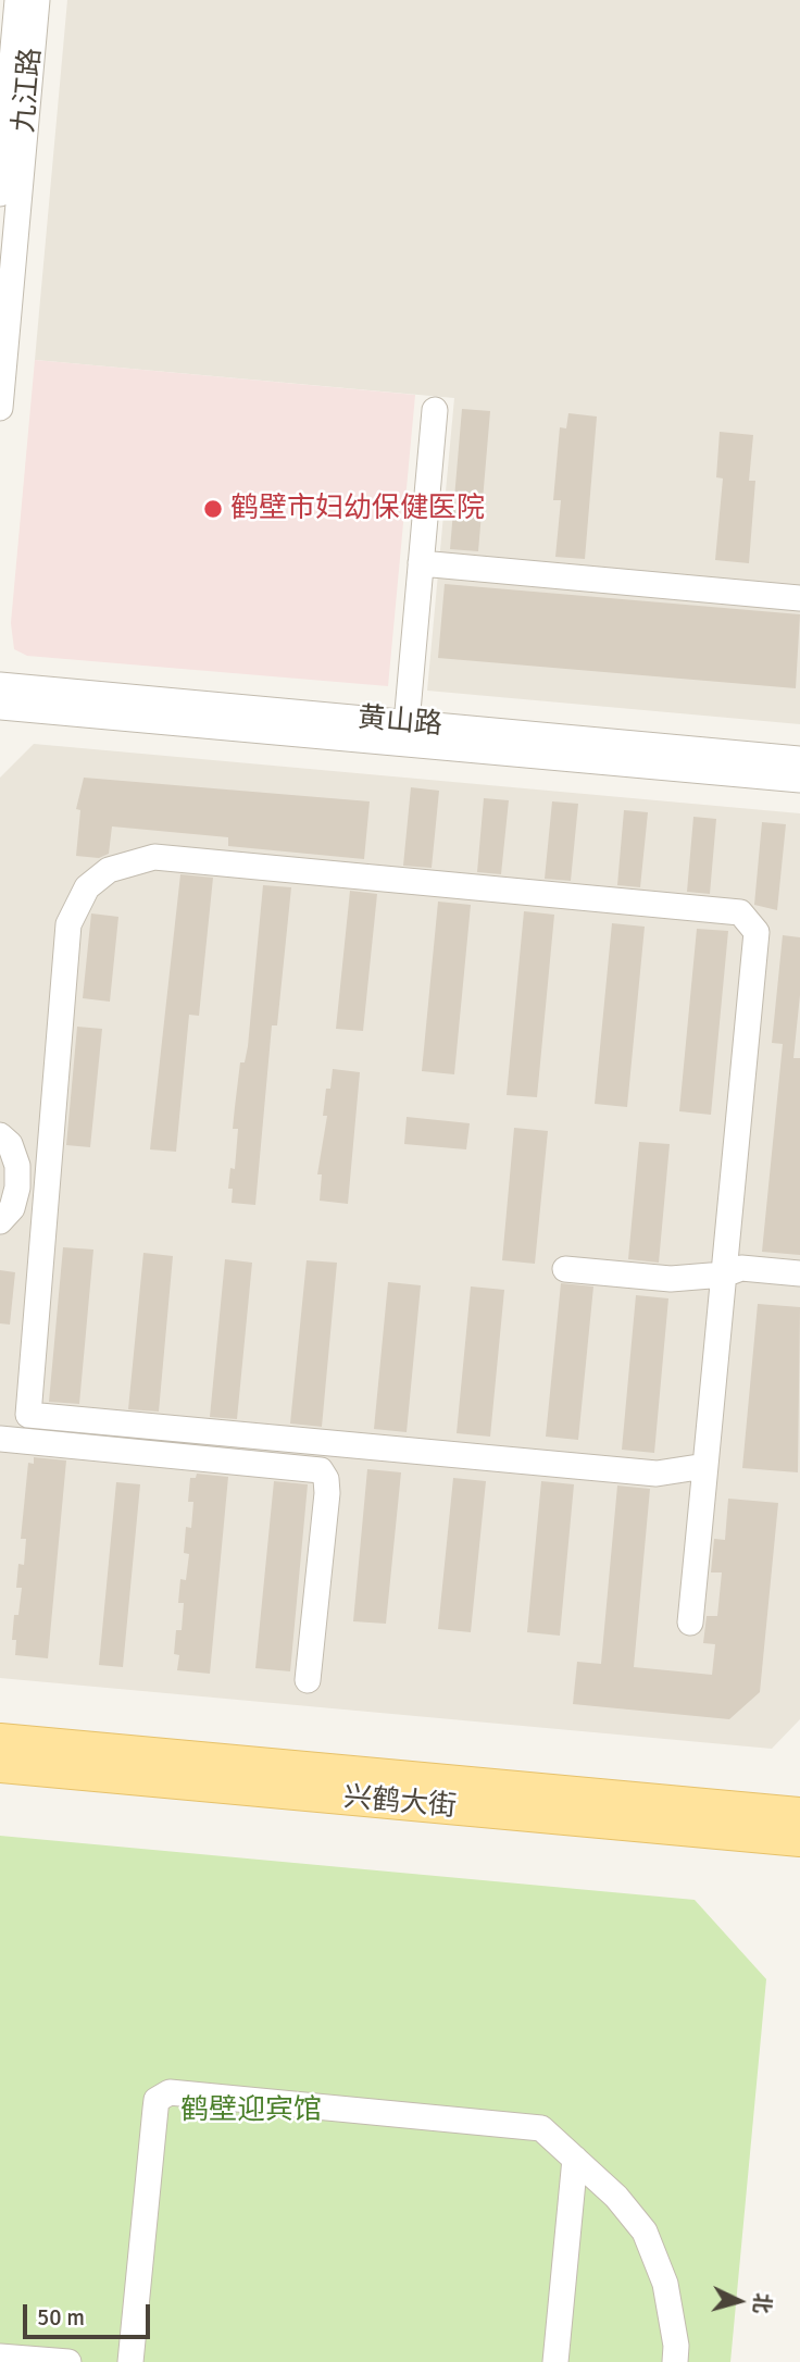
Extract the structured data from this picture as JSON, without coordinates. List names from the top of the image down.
{
  "streets": {
    "main road": ["兴鹤大街"],
    "street": ["九江路", "黄山路"]
  },
  "parks": ["鹤壁迎宾馆"],
  "places": ["鹤壁市妇幼保健医院"],
  "scale_bar": "50 m",
  "north": "right"
}
